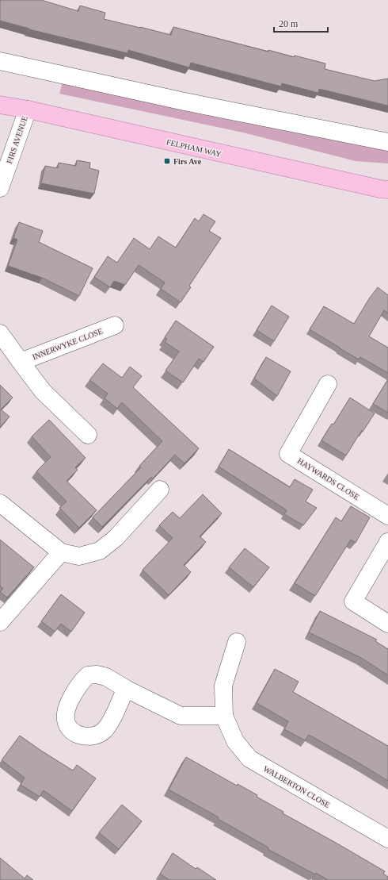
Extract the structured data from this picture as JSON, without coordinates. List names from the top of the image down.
{
  "streets": {
    "main road": ["FELPHAM WAY"],
    "street": [
      "FIRS AVENUE",
      "INNERWYKE CLOSE",
      "HAYWARDS CLOSE",
      "WALBERTON CLOSE"
    ]
  },
  "crossings": [
    ["FIRS AVENUE", "FELPHAM WAY"]
  ],
  "places": {
    "transit": ["Firs Ave"]
  },
  "scale_bar": "20 m"
}
